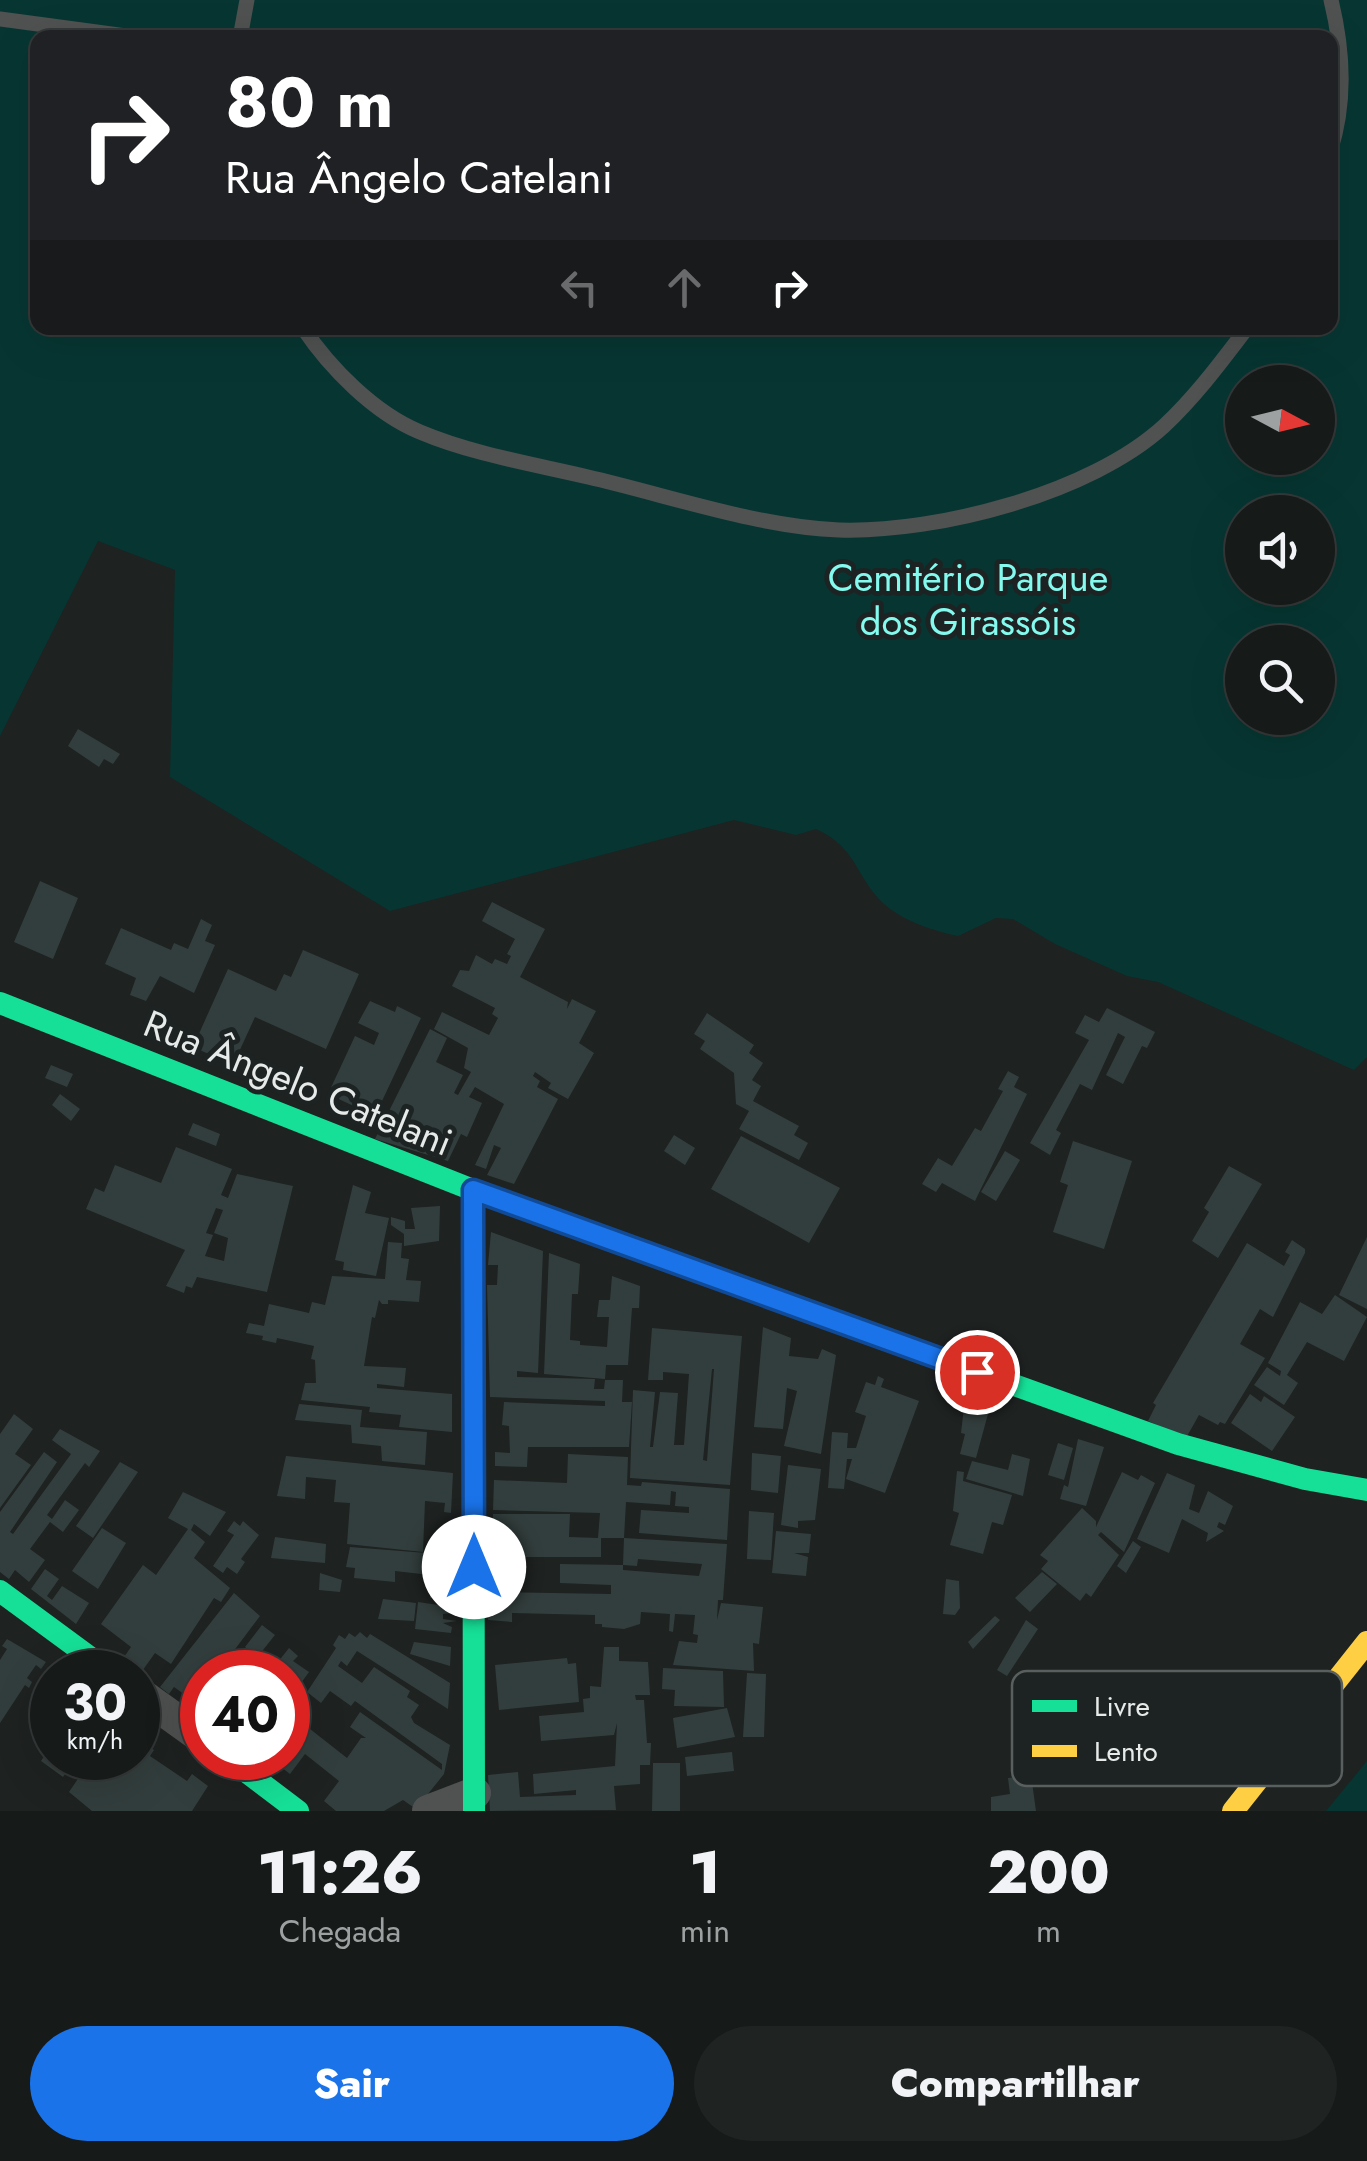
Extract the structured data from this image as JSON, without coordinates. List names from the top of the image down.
{
  "streets": {
    "street": ["Rua Ângelo Catelani"]
  },
  "parks": ["Cemitério Parque dos Girassóis"],
  "legend": ["Livre", "Lento"],
  "north": "right",
  "page": {
    "turn": ["80 m", "Rua Ângelo Catelani"],
    "speed": "30 km/h",
    "limit": "40",
    "eta": [
      "11:26",
      "Chegada",
      "1",
      "min",
      "200",
      "m"
    ],
    "buttons": ["Sair", "Compartilhar"]
  }
}
